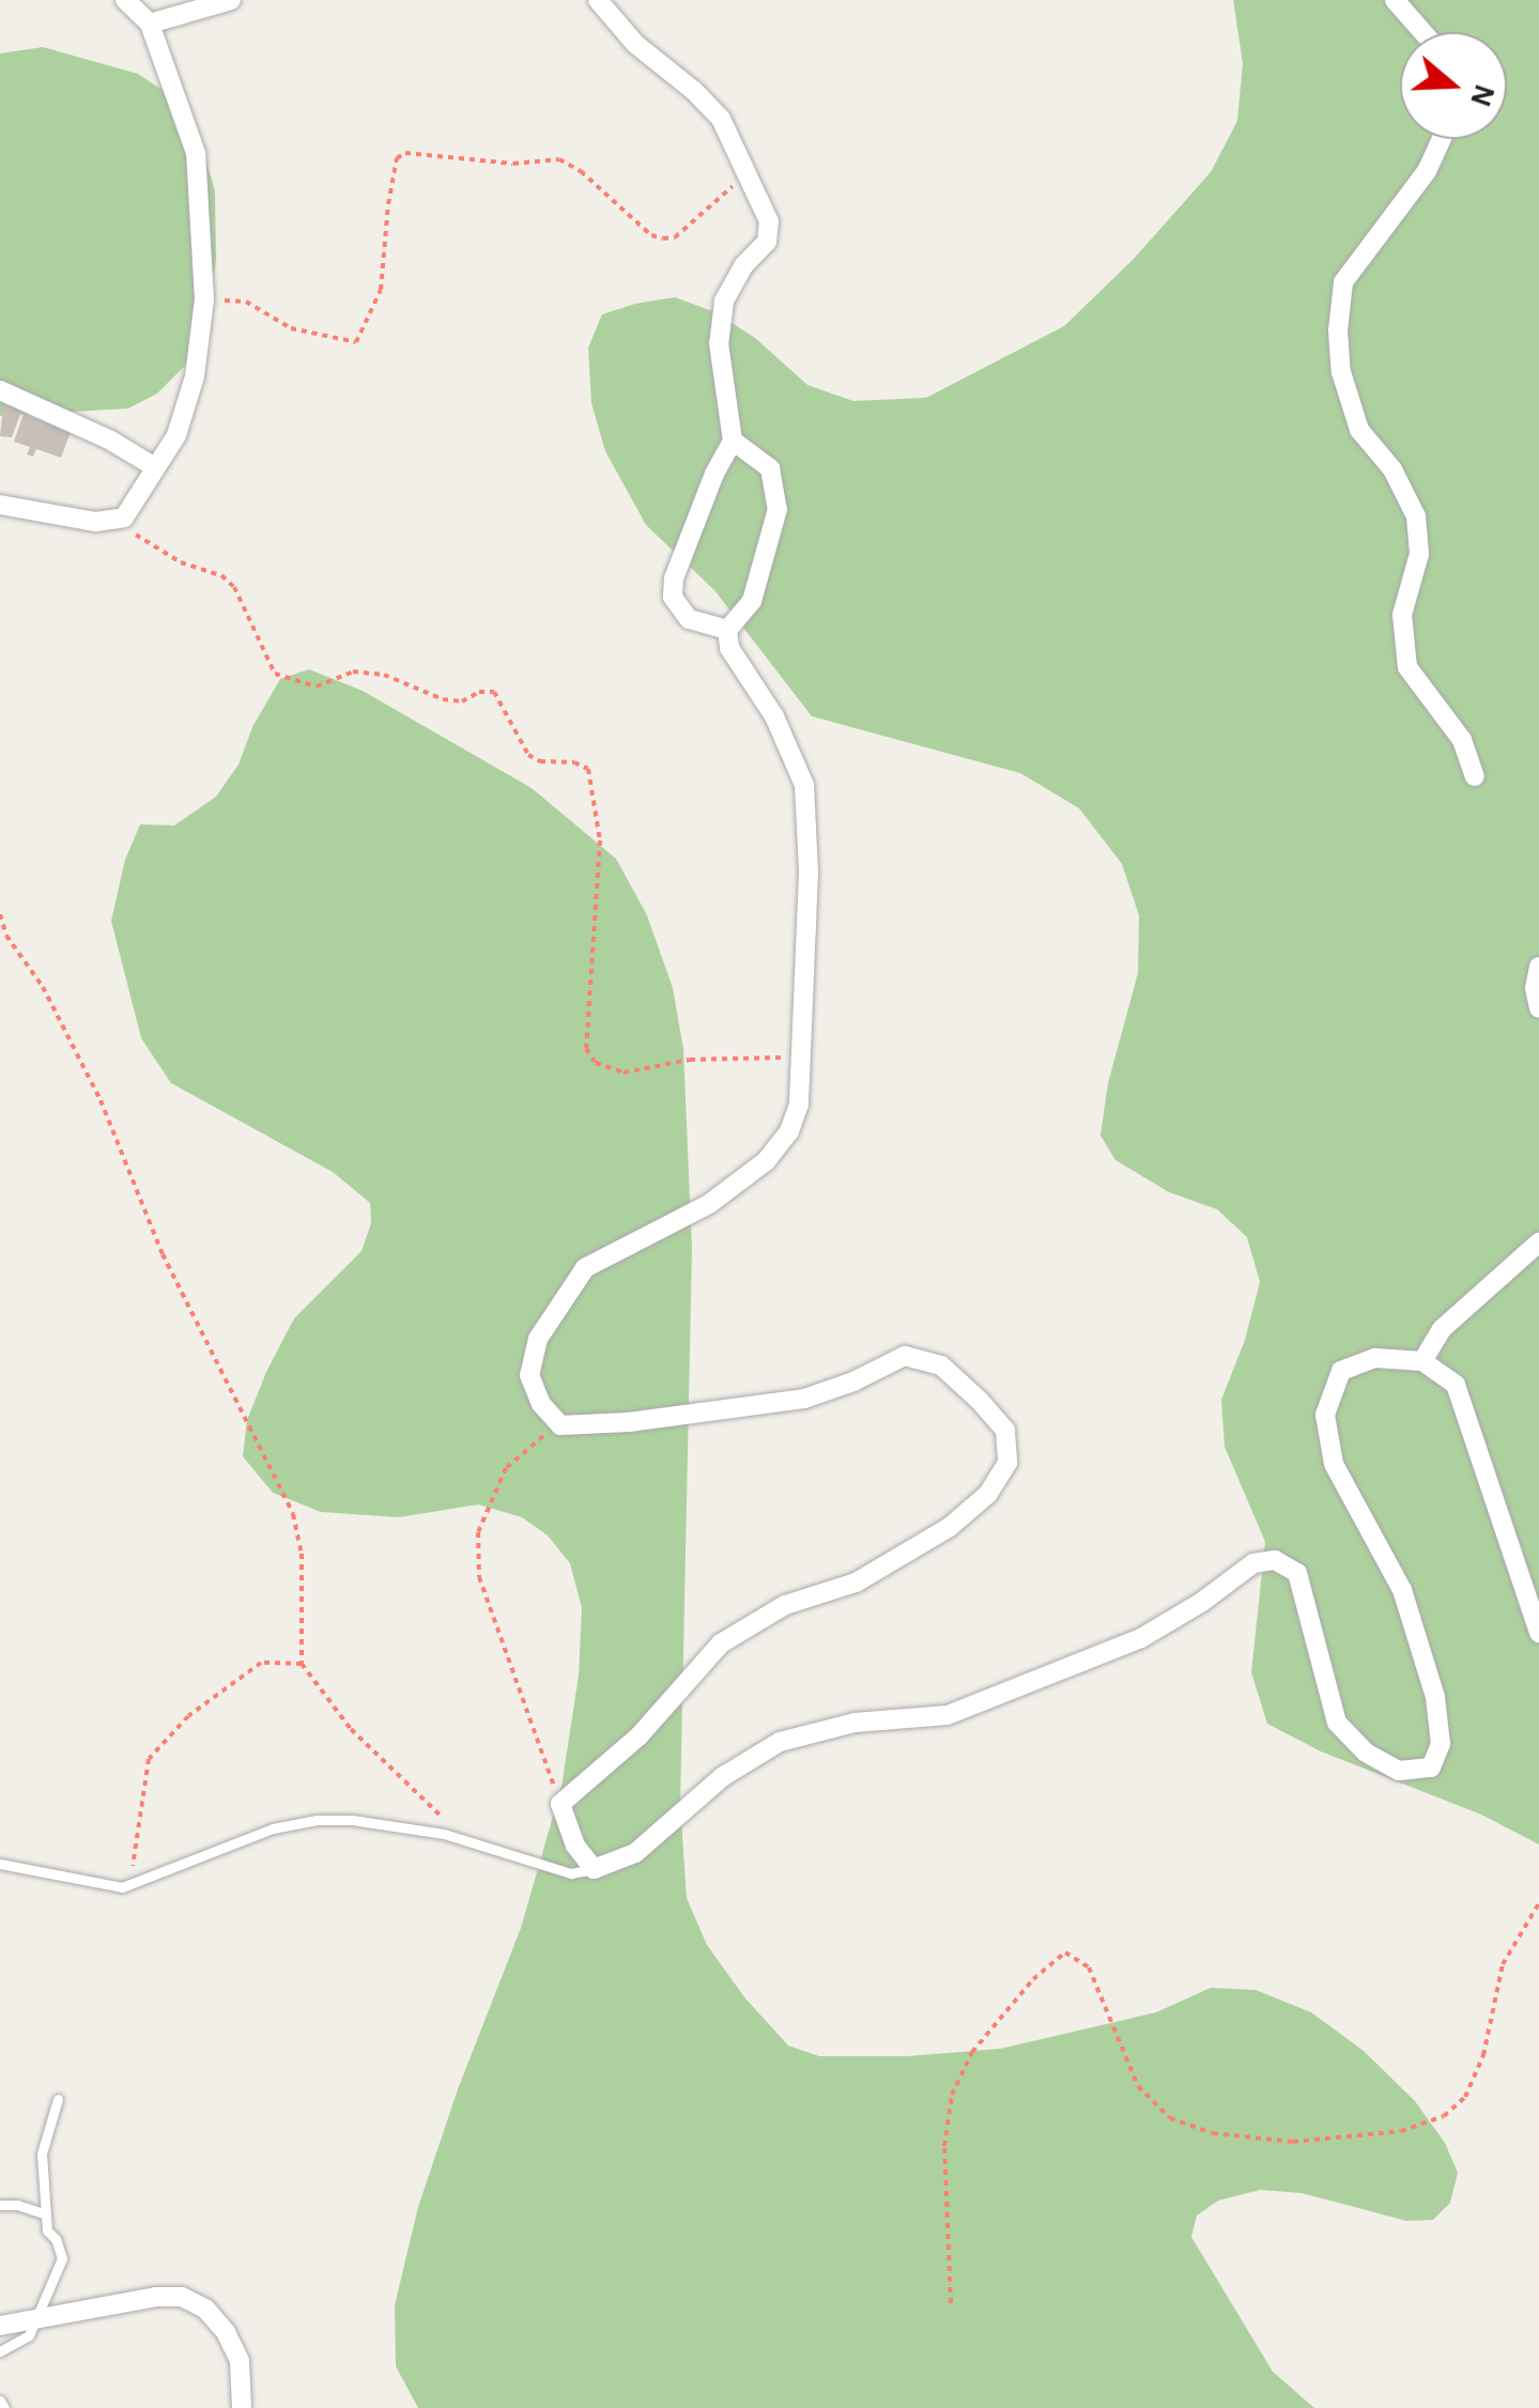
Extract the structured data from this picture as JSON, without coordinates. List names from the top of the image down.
{
  "north": "right"
}
